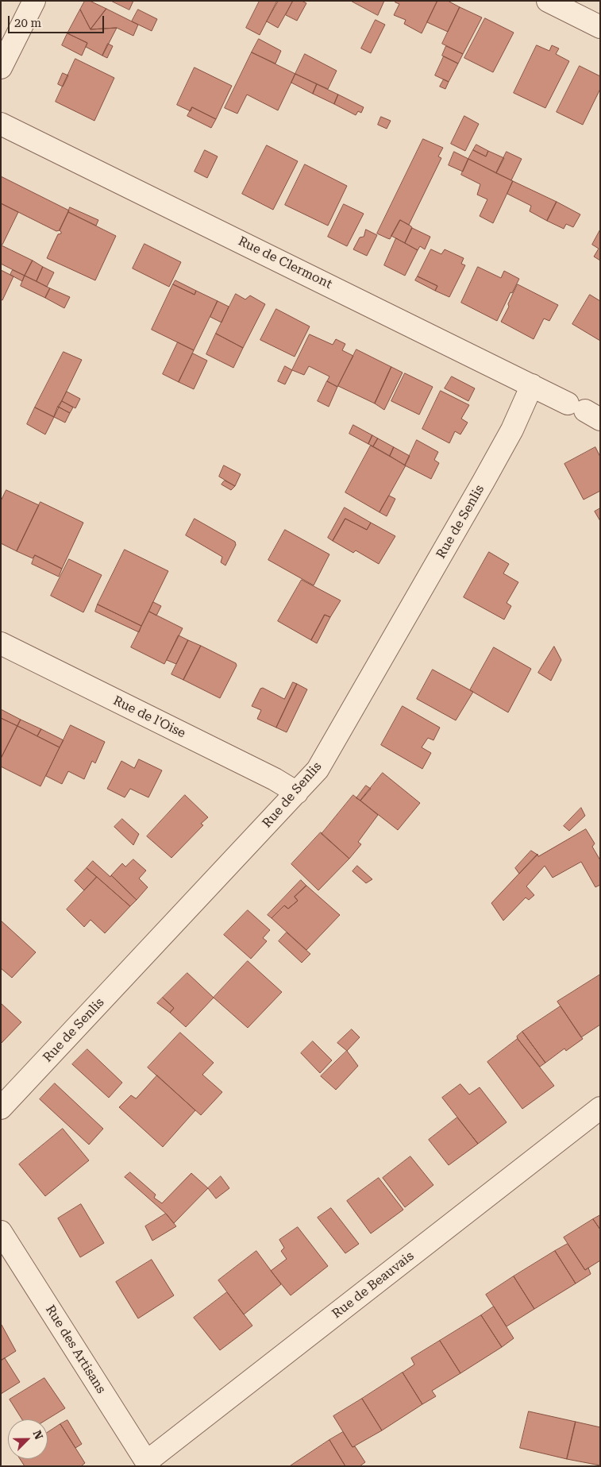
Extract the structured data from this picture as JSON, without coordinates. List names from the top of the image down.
{
  "streets": {
    "street": [
      "Rue de Clermont",
      "Rue de Senlis",
      "Rue de l'Oise",
      "Rue de Beauvais",
      "Rue des Artisans"
    ]
  },
  "crossings": [
    ["Rue de Clermont", "Rue de Senlis"],
    ["Rue de Senlis", "Rue de l'Oise"],
    ["Rue de Beauvais", "Rue des Artisans"]
  ],
  "scale_bar": "20 m",
  "north": "top right"
}
